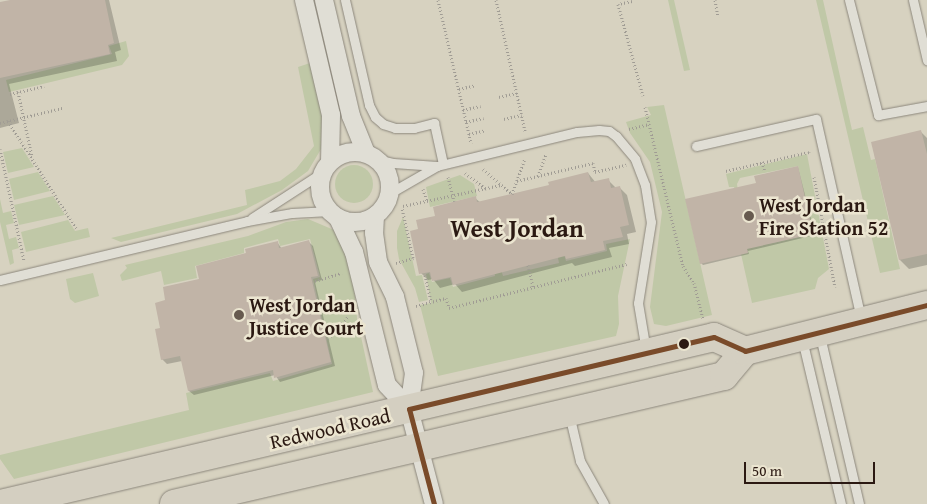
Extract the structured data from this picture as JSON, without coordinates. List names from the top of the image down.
{
  "streets": {
    "main road": ["Redwood Road"]
  },
  "districts": ["West Jordan"],
  "places": ["West Jordan Fire Station 52", "West Jordan Justice Court"],
  "scale_bar": "50 m"
}
